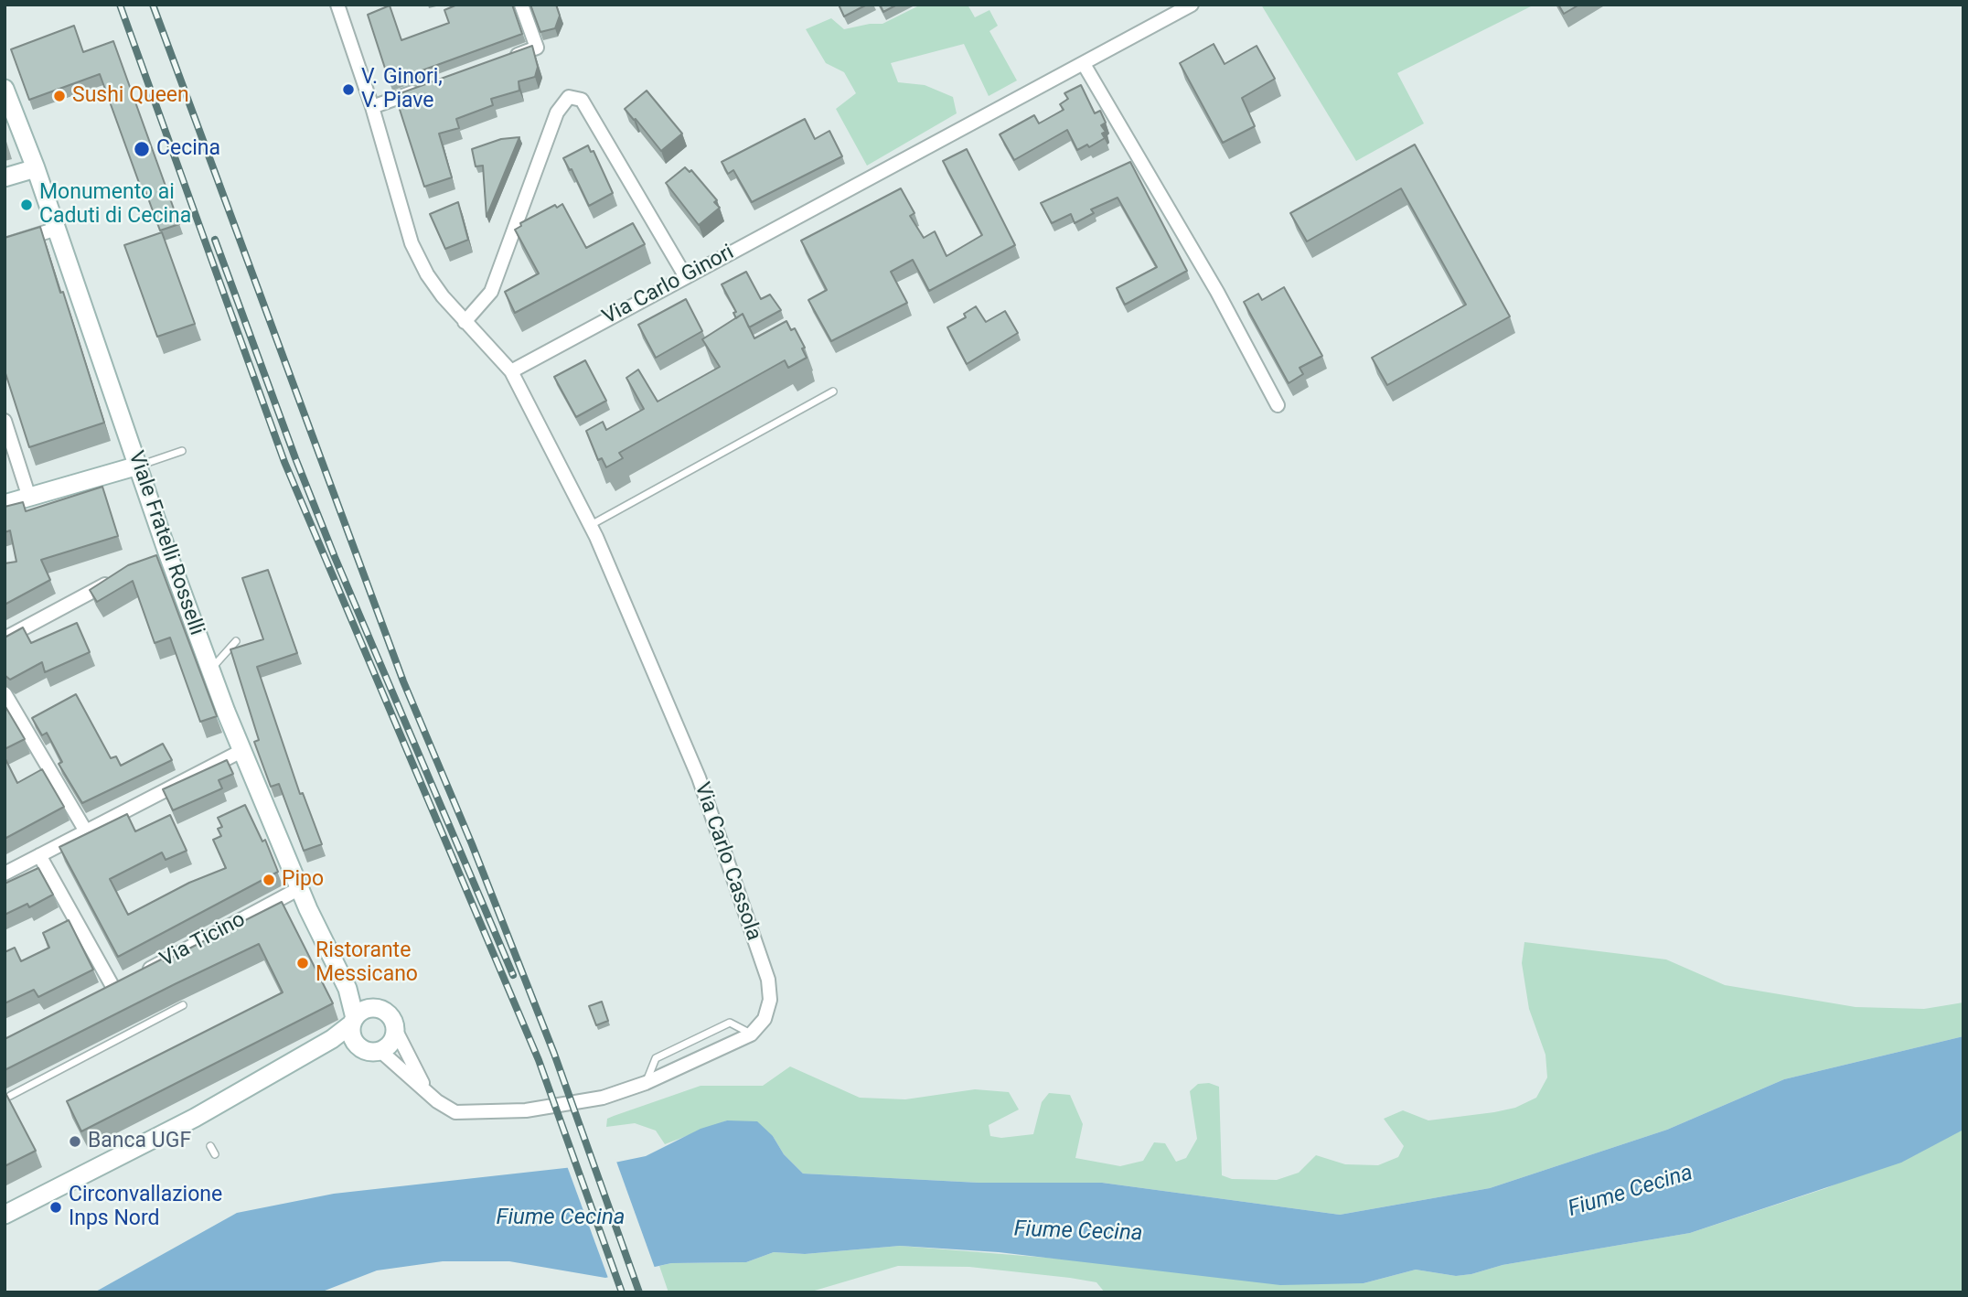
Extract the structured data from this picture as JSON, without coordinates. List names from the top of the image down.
{
  "streets": {
    "street": [
      "Via Carlo Ginori",
      "Viale Fratelli Rosselli",
      "Via Carlo Cassola",
      "Via Ticino"
    ]
  },
  "crossings": [
    ["Via Carlo Ginori", "Via Carlo Cassola"],
    ["Viale Fratelli Rosselli", "Via Ticino"]
  ],
  "water": ["Fiume Cecina"],
  "places": [
    "V. Ginori, V. Piave",
    "Sushi Queen",
    "Cecina",
    "Monumento ai Caduti di Cecina",
    "Pipo",
    "Ristorante Messicano",
    "Banca UGF",
    "Circonvallazione Inps Nord"
  ]
}
